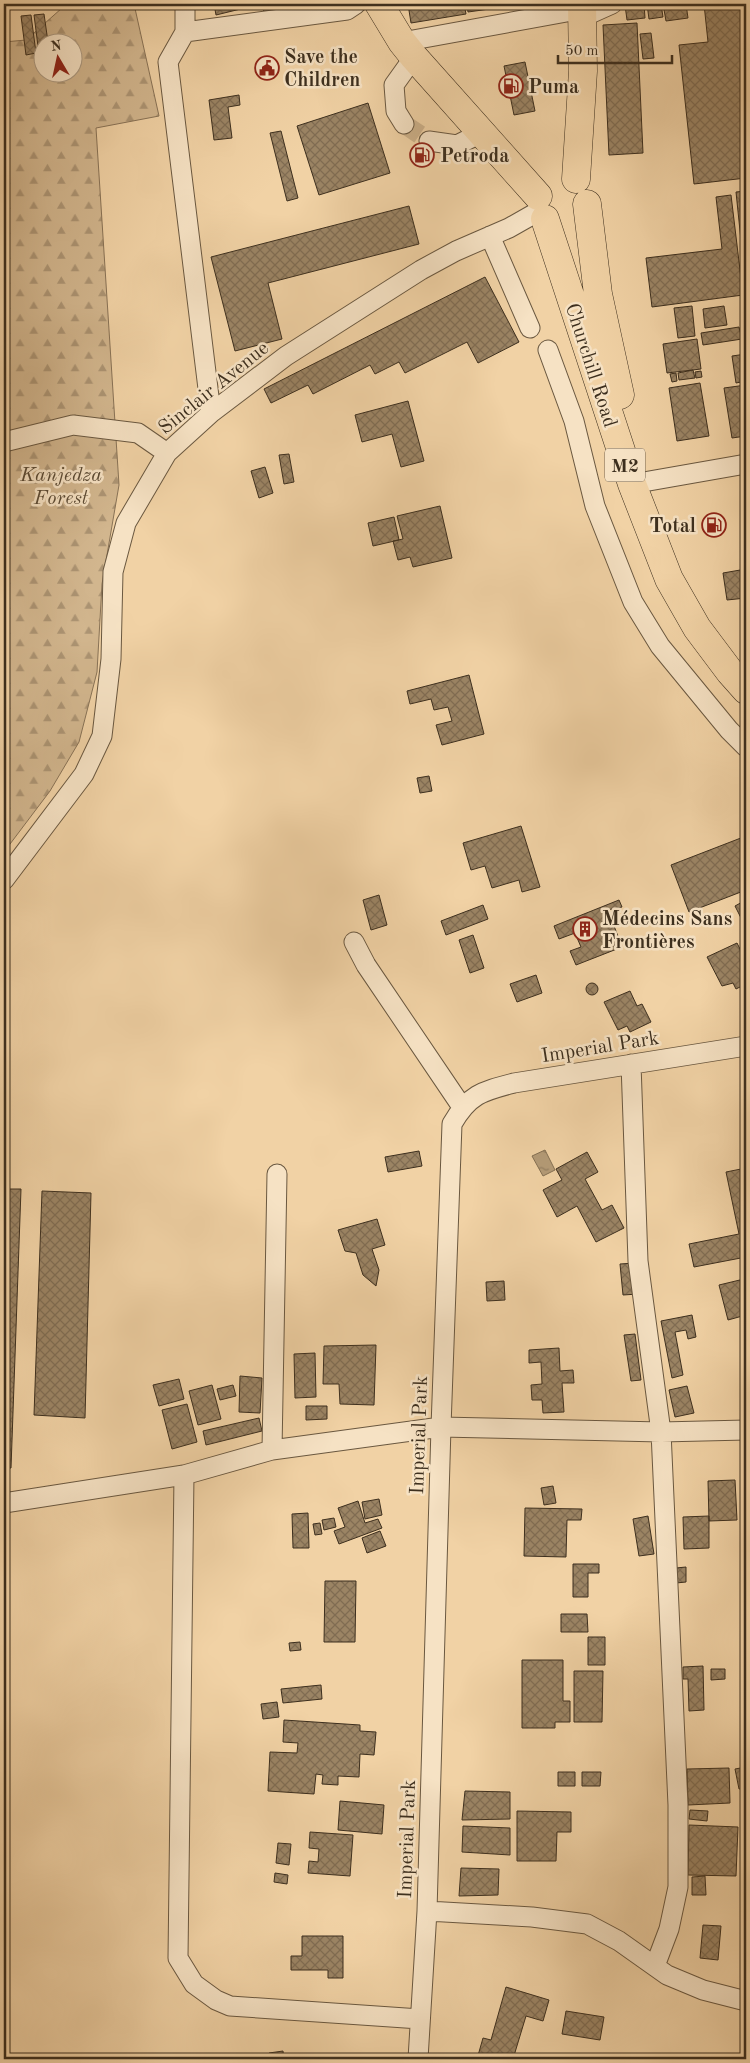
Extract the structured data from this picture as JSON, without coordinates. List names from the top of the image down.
{
  "streets": {
    "highway": ["Churchill Road", "M2"],
    "street": ["Sinclair Avenue", "Imperial Park"]
  },
  "crossings": [
    ["Churchill Road", "Sinclair Avenue"],
    ["Churchill Road", "M2"],
    ["Sinclair Avenue", "M2"]
  ],
  "parks": ["Kanjedza Forest"],
  "places": {
    "public building": ["Save the Children"],
    "fuel station": ["Puma", "Petroda", "Total"],
    "building": ["Médecins Sans Frontières"]
  },
  "scale_bar": "50 m",
  "north": "top"
}
